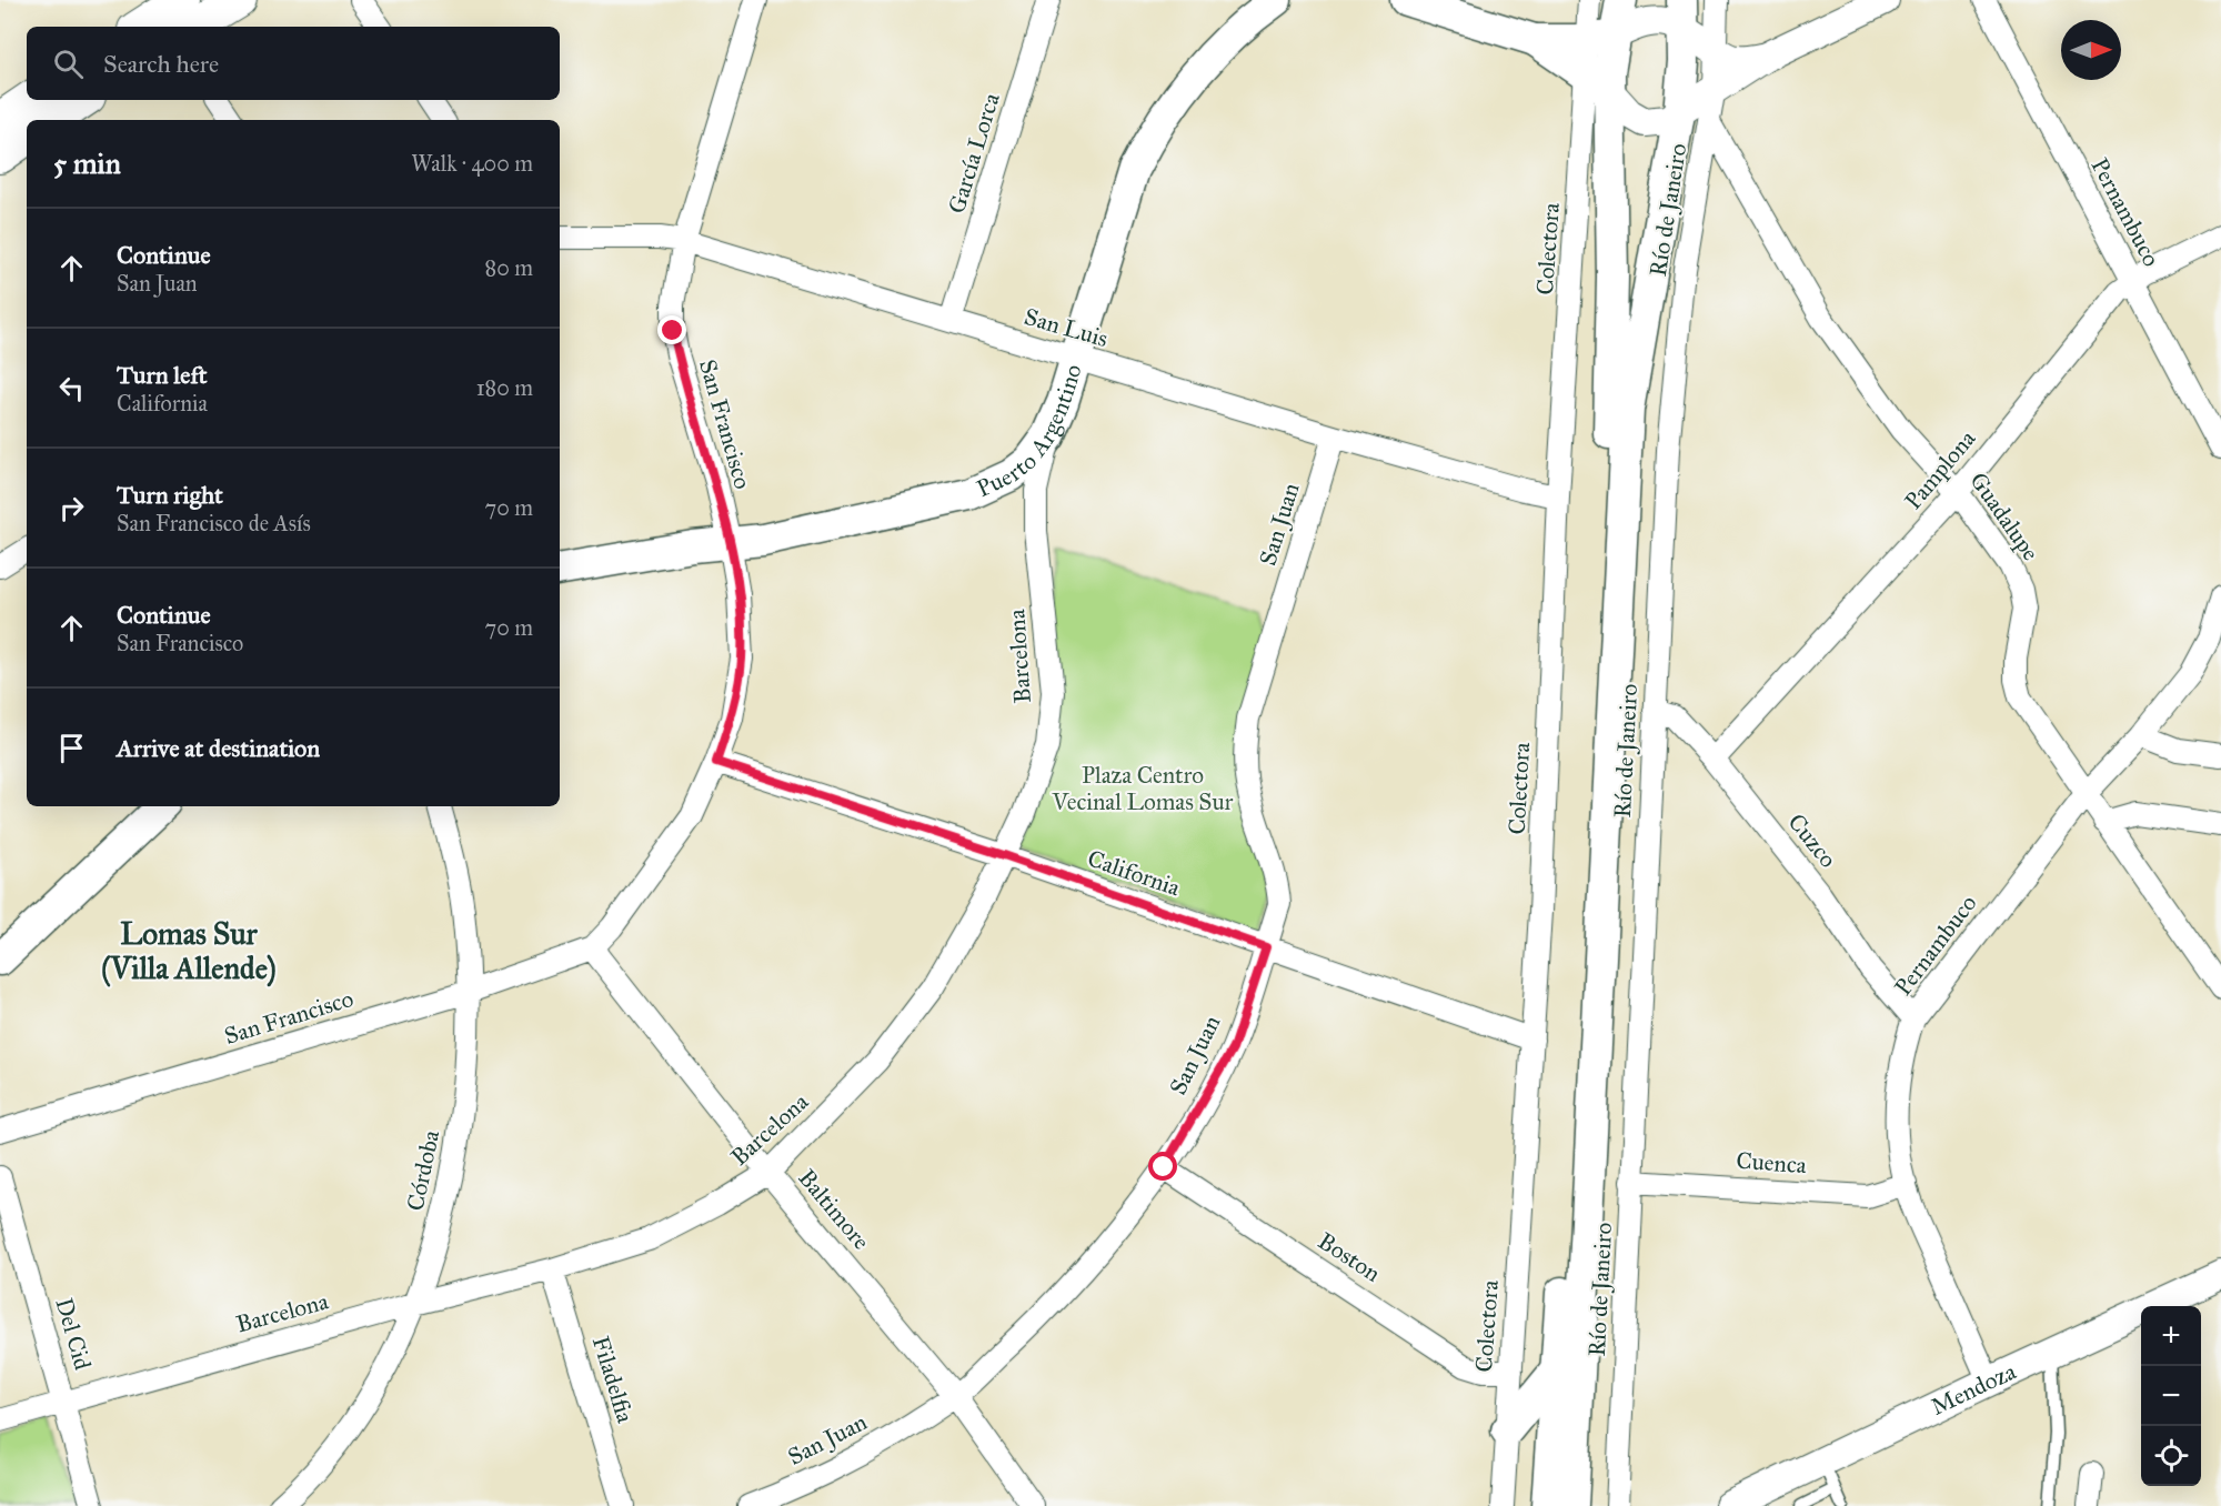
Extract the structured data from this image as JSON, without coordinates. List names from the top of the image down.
{
  "streets": {
    "main road": ["Puerto Argentino"],
    "street": [
      "García Lorca",
      "Río de Janeiro",
      "Pernambuco",
      "Colectora",
      "San Luis",
      "San Francisco",
      "Pamplona",
      "Guadalupe",
      "San Juan",
      "Barcelona",
      "Cuzco",
      "California",
      "Cuenca",
      "Córdoba",
      "Baltimore",
      "Boston",
      "Del Cid",
      "Filadelfia",
      "Mendoza"
    ]
  },
  "crossings": [
    ["García Lorca", "San Luis"],
    ["Río de Janeiro", "Guadalupe"],
    ["Río de Janeiro", "Cuzco"],
    ["Río de Janeiro", "Cuenca"],
    ["Pernambuco", "Pamplona"],
    ["Pernambuco", "Guadalupe"],
    ["Pernambuco", "Cuzco"],
    ["Pernambuco", "Cuenca"],
    ["Pernambuco", "Mendoza"],
    ["Colectora", "San Luis"],
    ["Colectora", "California"],
    ["Colectora", "Boston"],
    ["San Luis", "San Francisco"],
    ["San Luis", "Puerto Argentino"],
    ["San Luis", "San Juan"],
    ["San Francisco", "Puerto Argentino"],
    ["San Francisco", "California"],
    ["San Francisco", "Córdoba"],
    ["San Francisco", "Baltimore"],
    ["Puerto Argentino", "Barcelona"],
    ["Pamplona", "Guadalupe"],
    ["Pamplona", "Cuzco"],
    ["San Juan", "California"],
    ["San Juan", "Baltimore"],
    ["San Juan", "Boston"],
    ["Barcelona", "California"],
    ["Barcelona", "Córdoba"],
    ["Barcelona", "Baltimore"],
    ["Barcelona", "Del Cid"],
    ["Barcelona", "Filadelfia"]
  ],
  "districts": ["Lomas Sur (Villa Allende)"],
  "parks": ["Plaza Centro Vecinal Lomas Sur"],
  "north": "right",
  "page": {
    "search": "Search here",
    "heading": ["5 min", "Walk · 400 m"],
    "list": [
      ["Continue", "San Juan", "80 m"],
      ["Turn left", "California", "180 m"],
      ["Turn right", "San Francisco de Asís", "70 m"],
      ["Continue", "San Francisco", "70 m"],
      "Arrive at destination"
    ],
    "map_buttons": ["+", "−"]
  }
}
